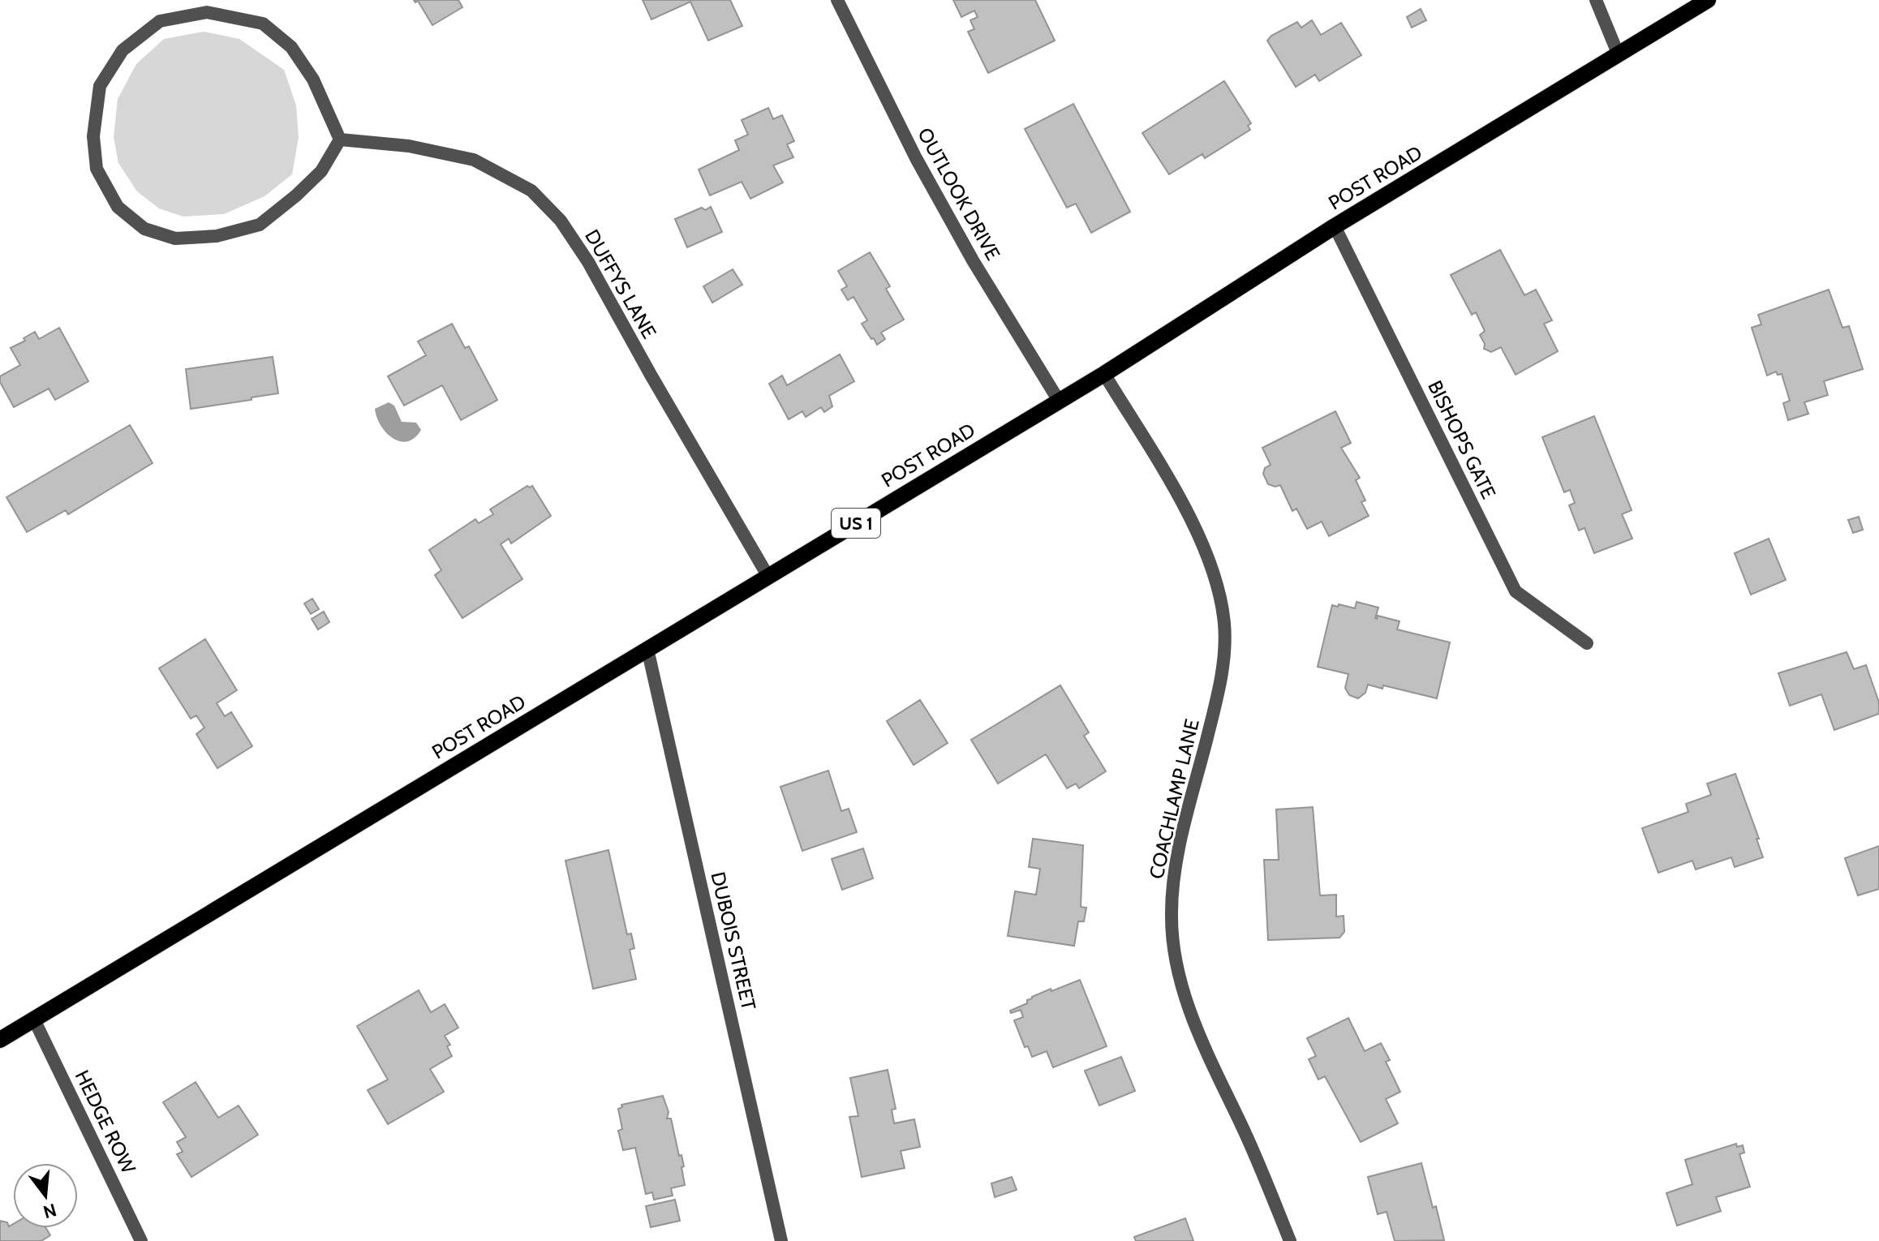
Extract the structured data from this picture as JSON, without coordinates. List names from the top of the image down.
{
  "streets": {
    "main road": ["POST ROAD", "US 1"],
    "street": [
      "OUTLOOK DRIVE",
      "DUFFYS LANE",
      "BISHOPS GATE",
      "COACHLAMP LANE",
      "DUBOIS STREET",
      "HEDGE ROW"
    ]
  },
  "crossings": [
    ["POST ROAD", "OUTLOOK DRIVE"],
    ["POST ROAD", "DUFFYS LANE"],
    ["POST ROAD", "BISHOPS GATE"],
    ["POST ROAD", "COACHLAMP LANE"],
    ["POST ROAD", "DUBOIS STREET"],
    ["POST ROAD", "HEDGE ROW"]
  ],
  "north": "bottom"
}
